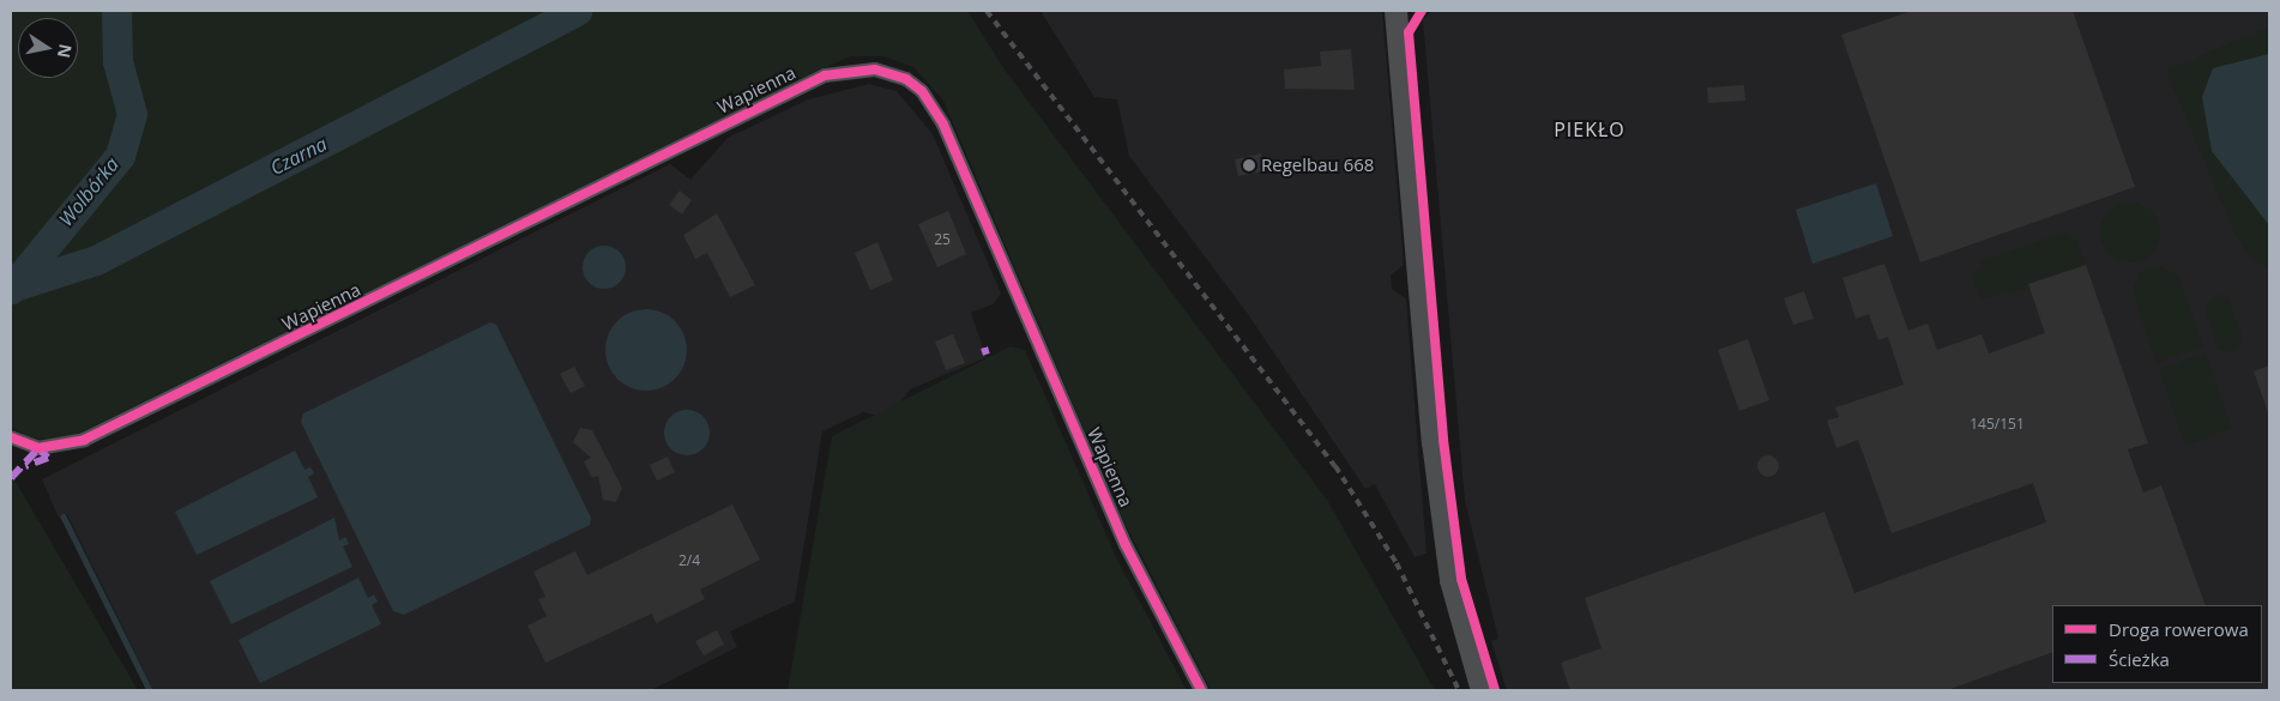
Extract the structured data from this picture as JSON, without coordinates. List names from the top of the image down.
{
  "streets": {
    "street": ["Wapienna"]
  },
  "districts": ["PIEKŁO"],
  "water": ["Czarna", "Wolbórka"],
  "places": ["Regelbau 668"],
  "house_numbers": ["25", "145/151", "2/4"],
  "legend": ["Droga rowerowa", "Ścieżka"],
  "north": "right"
}
